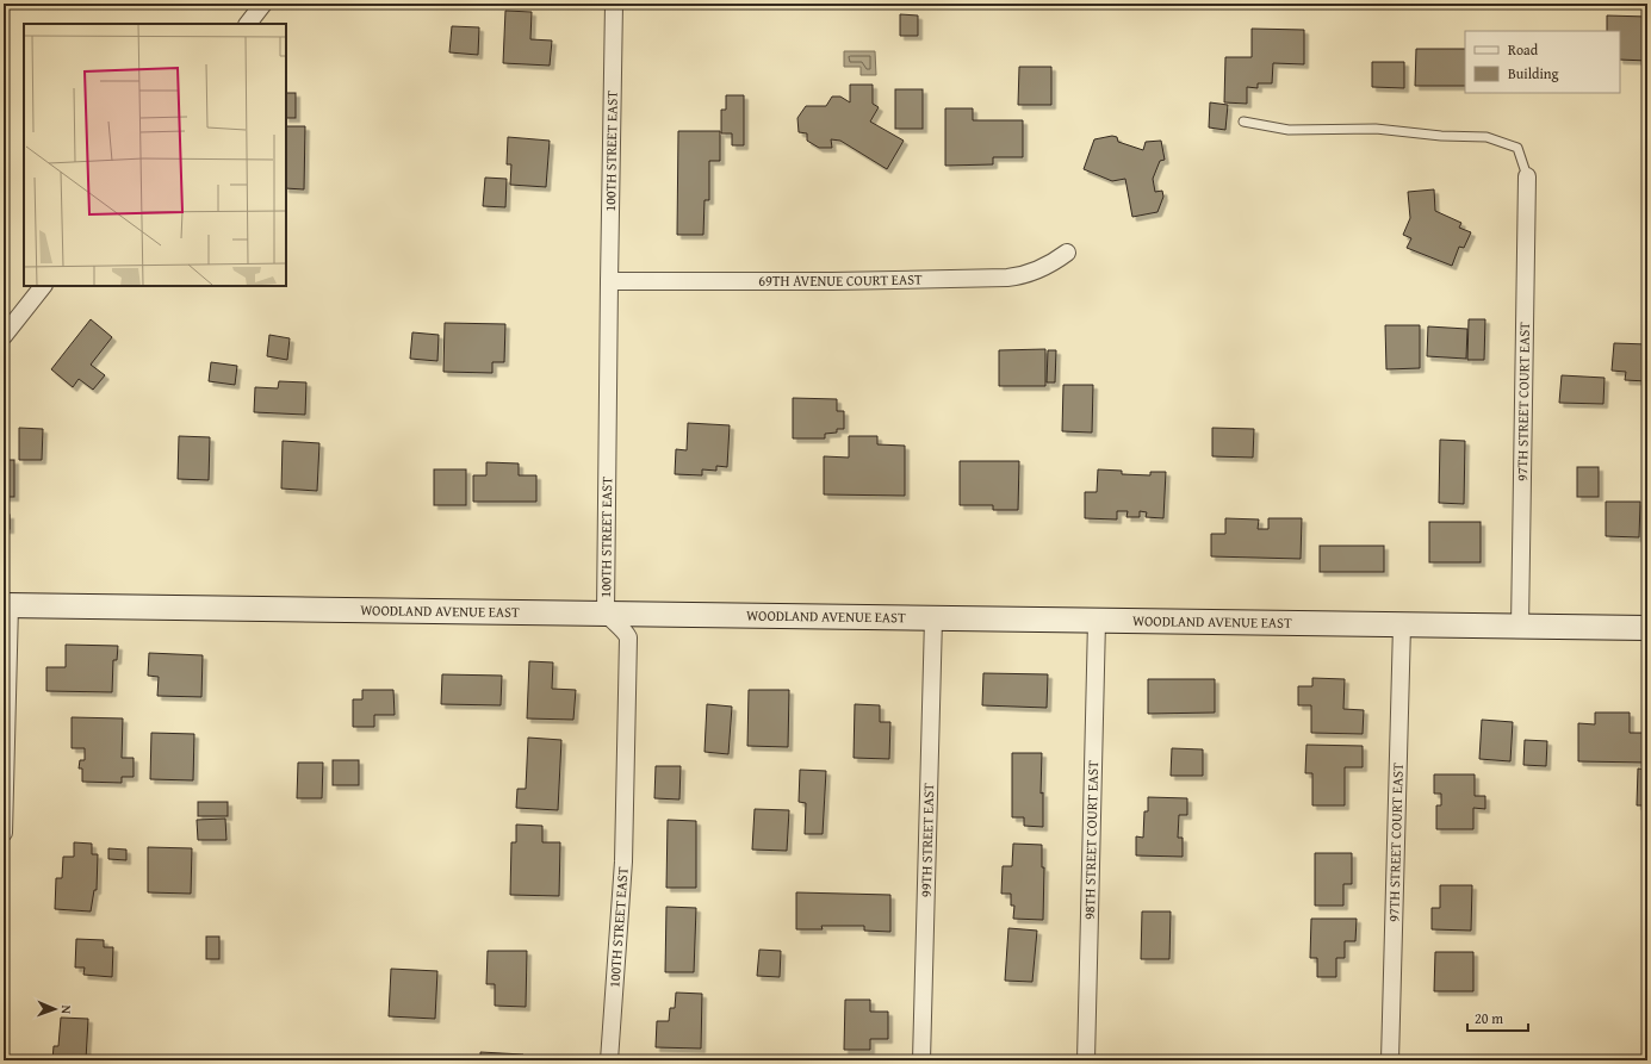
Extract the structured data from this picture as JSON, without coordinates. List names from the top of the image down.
{
  "streets": {
    "street": [
      "100TH STREET EAST",
      "69TH AVENUE COURT EAST",
      "97TH STREET COURT EAST",
      "WOODLAND AVENUE EAST",
      "99TH STREET EAST",
      "98TH STREET COURT EAST"
    ]
  },
  "crossings": [
    ["100TH STREET EAST", "69TH AVENUE COURT EAST"],
    ["100TH STREET EAST", "WOODLAND AVENUE EAST"],
    ["97TH STREET COURT EAST", "WOODLAND AVENUE EAST"],
    ["WOODLAND AVENUE EAST", "99TH STREET EAST"],
    ["WOODLAND AVENUE EAST", "98TH STREET COURT EAST"]
  ],
  "legend": ["Road", "Building"],
  "scale_bar": "20 m",
  "north": "right"
}
